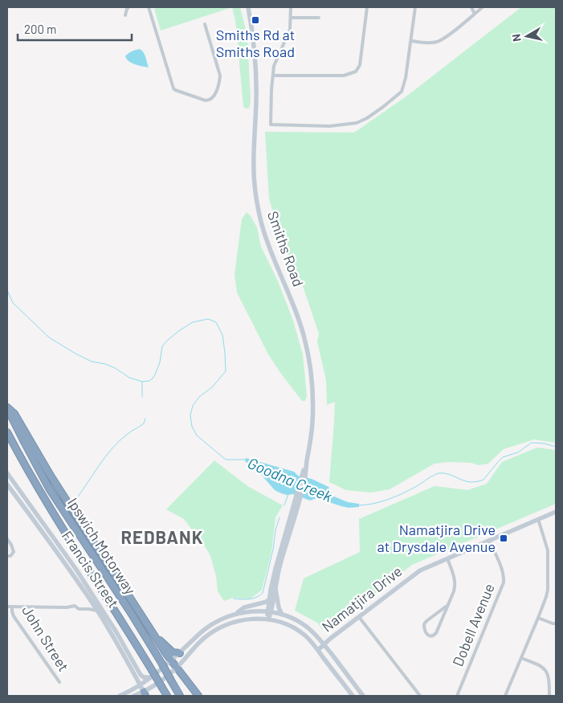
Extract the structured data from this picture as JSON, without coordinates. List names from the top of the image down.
{
  "streets": {
    "highway": ["Ipswich Motorway"],
    "street": [
      "Smiths Road",
      "Francis Street",
      "Namatjira Drive",
      "Dobell Avenue",
      "John Street"
    ]
  },
  "crossings": [
    ["Namatjira Drive", "Dobell Avenue"]
  ],
  "districts": ["REDBANK"],
  "water": ["Goodna Creek"],
  "places": {
    "transit": ["Smiths Rd at Smiths Road", "Namatjira Drive at Drysdale Avenue"]
  },
  "scale_bar": "200 m",
  "north": "left"
}
